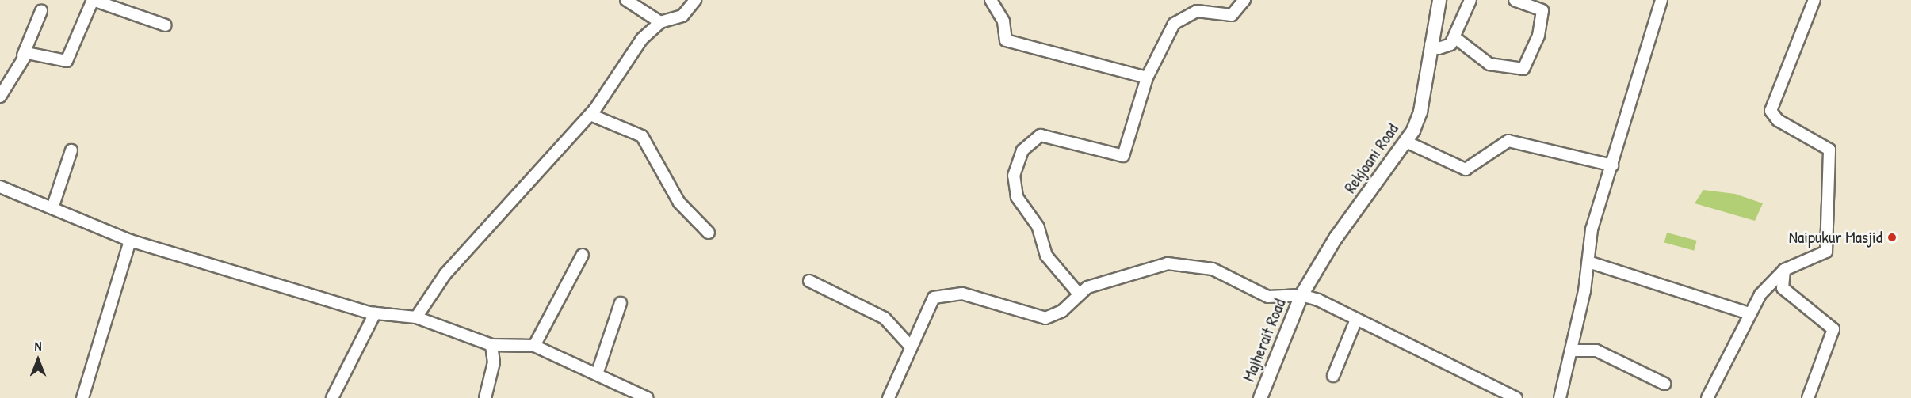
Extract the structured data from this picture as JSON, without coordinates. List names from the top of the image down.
{
  "streets": {
    "street": ["Rekjoani Road", "Majherait Road"]
  },
  "crossings": [
    ["Rekjoani Road", "Majherait Road"]
  ],
  "places": ["Naipukur Masjid"],
  "north": "top"
}
